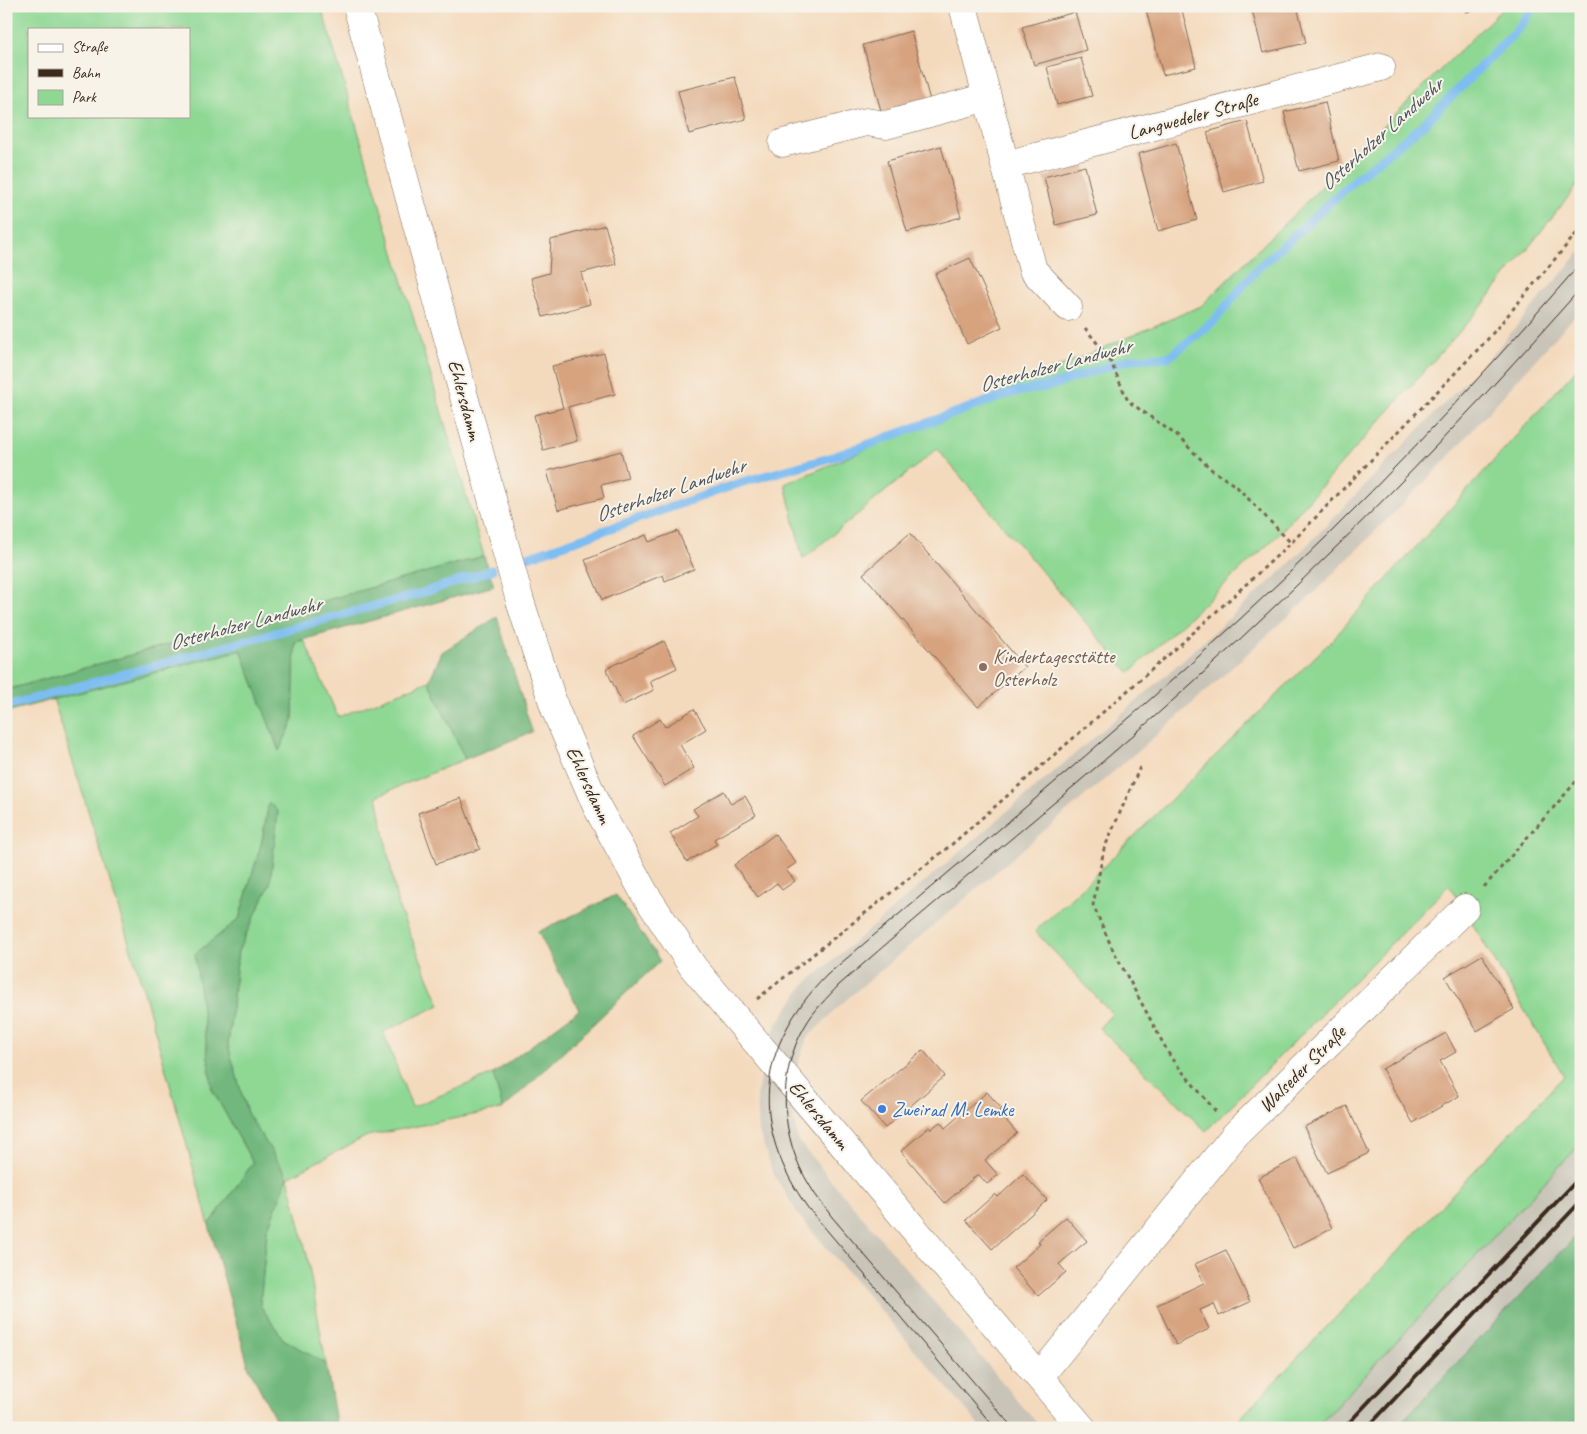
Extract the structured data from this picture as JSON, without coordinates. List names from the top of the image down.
{
  "streets": {
    "street": ["Langwedeler Straße", "Ehlersdamm", "Walseder Straße"]
  },
  "crossings": [
    ["Ehlersdamm", "Walseder Straße"]
  ],
  "water": ["Osterholzer Landwehr"],
  "places": ["Kindertagesstätte Osterholz", "Zweirad M. Lemke"],
  "legend": ["Straße", "Bahn", "Park"]
}
